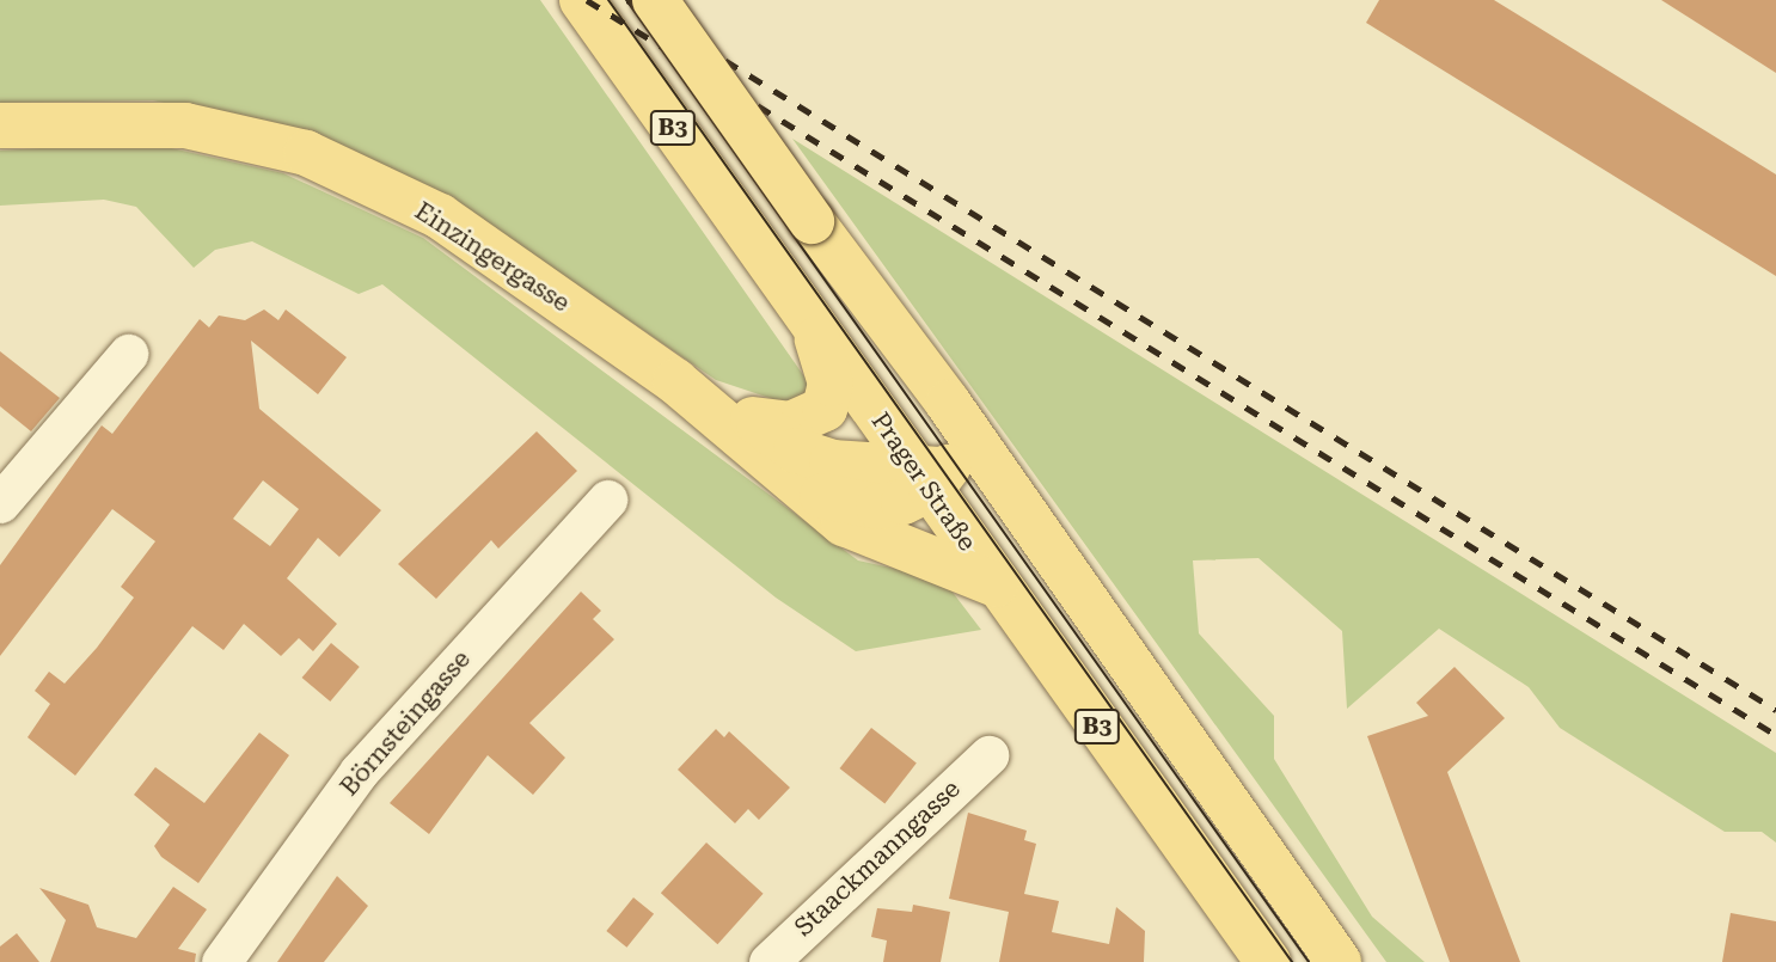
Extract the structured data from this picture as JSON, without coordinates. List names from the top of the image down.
{
  "streets": {
    "main road": ["B3", "Einzingergasse", "Prager Straße"],
    "street": ["Börnsteingasse", "Staackmanngasse"]
  },
  "crossings": [
    ["B3", "Einzingergasse"],
    ["Einzingergasse", "Prager Straße"]
  ]
}
